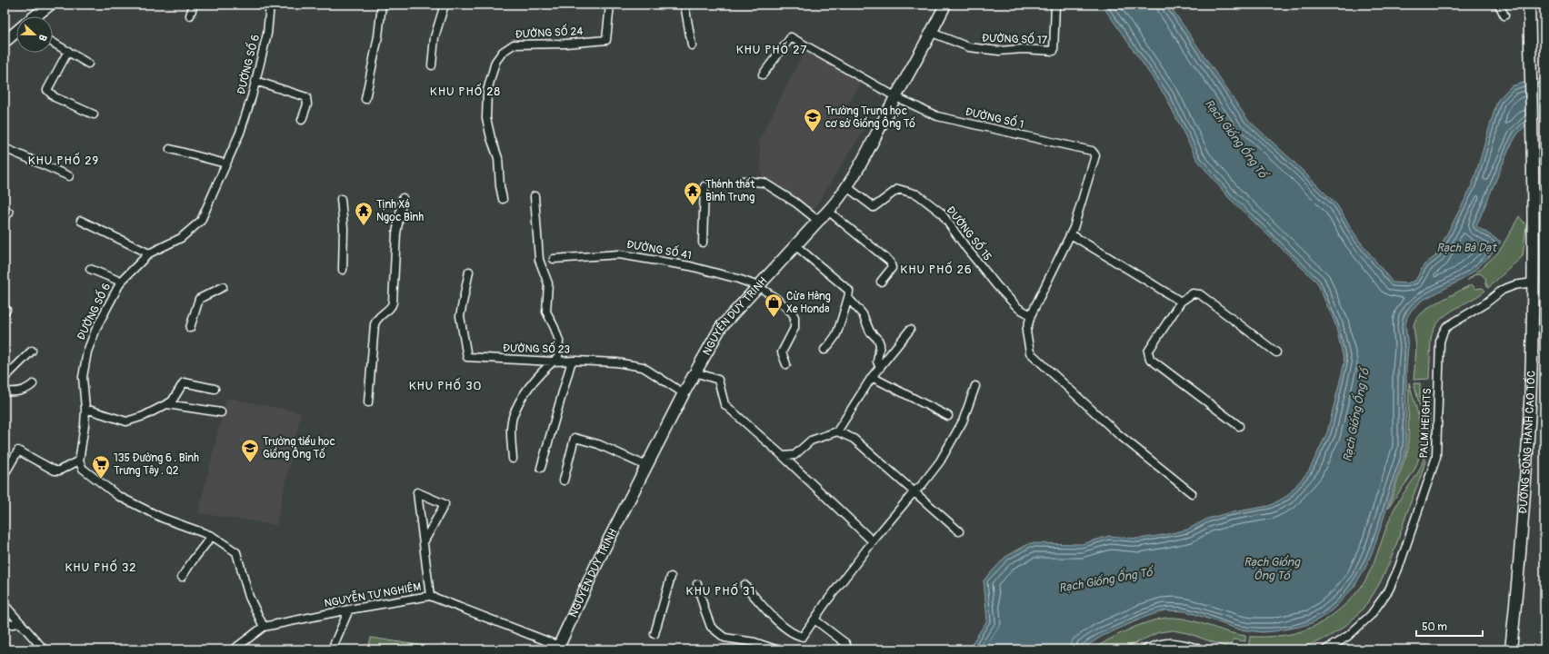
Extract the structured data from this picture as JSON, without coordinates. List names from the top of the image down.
{
  "streets": {
    "main road": ["NGUYỄN DUY TRINH", "ĐƯỜNG SONG HÀNH CAO TỐC"],
    "street": [
      "ĐƯỜNG SỐ 24",
      "ĐƯỜNG SỐ 17",
      "ĐƯỜNG SỐ 6",
      "ĐƯỜNG SỐ 1",
      "ĐƯỜNG SỐ 15",
      "ĐƯỜNG SỐ 41",
      "ĐƯỜNG SỐ 23",
      "PALM HEIGHTS",
      "NGUYỄN TƯ NGHIÊM"
    ]
  },
  "crossings": [
    ["ĐƯỜNG SỐ 17", "NGUYỄN DUY TRINH"],
    ["ĐƯỜNG SỐ 1", "NGUYỄN DUY TRINH"],
    ["ĐƯỜNG SỐ 15", "NGUYỄN DUY TRINH"],
    ["ĐƯỜNG SỐ 41", "NGUYỄN DUY TRINH"],
    ["NGUYỄN DUY TRINH", "ĐƯỜNG SỐ 23"],
    ["NGUYỄN DUY TRINH", "NGUYỄN TƯ NGHIÊM"],
    ["PALM HEIGHTS", "ĐƯỜNG SONG HÀNH CAO TỐC"]
  ],
  "districts": [
    "KHU PHỐ 27",
    "KHU PHỐ 28",
    "KHU PHỐ 29",
    "KHU PHỐ 26",
    "KHU PHỐ 30",
    "KHU PHỐ 32",
    "KHU PHỐ 31"
  ],
  "water": ["Rạch Giống Ống Tố", "Rạch Bà Dạt", "Rạch Giồng Ông Tố"],
  "places": {
    "school or university": ["Trường Trung học cơ sở Giồng Ông Tố", "Trường tiểu học Giồng Ông Tố"],
    "temple": ["Thánh thất Bình Trưng", "Tịnh Xá Ngọc Bình"],
    "shop": ["Cửa Hàng Xe Honda"],
    "supermarket": ["135 Đường 6 . Bình Trưng Tây . Q2"]
  },
  "scale_bar": "50 m",
  "north": "right"
}
